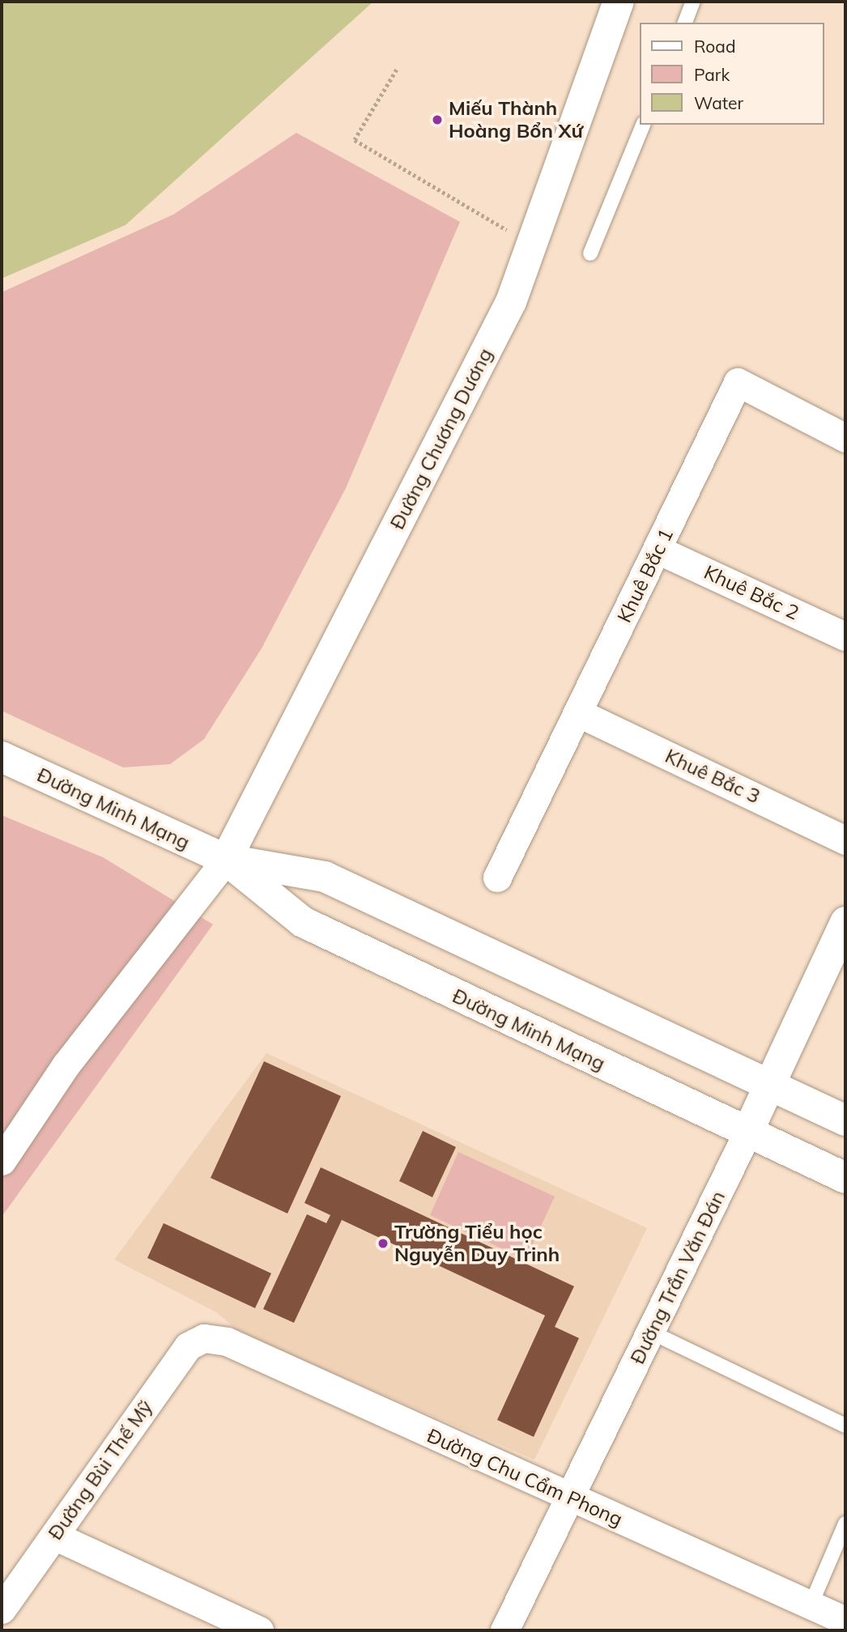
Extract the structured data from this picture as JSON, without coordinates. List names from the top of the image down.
{
  "streets": {
    "street": [
      "Đường Chương Dương",
      "Khuê Bắc 1",
      "Khuê Bắc 2",
      "Khuê Bắc 3",
      "Đường Minh Mạng",
      "Đường Trần Văn Đán",
      "Đường Bùi Thế Mỹ",
      "Đường Chu Cẩm Phong"
    ]
  },
  "crossings": [
    ["Đường Chương Dương", "Đường Minh Mạng"],
    ["Khuê Bắc 1", "Khuê Bắc 2"],
    ["Khuê Bắc 1", "Khuê Bắc 3"],
    ["Đường Minh Mạng", "Đường Trần Văn Đán"],
    ["Đường Trần Văn Đán", "Đường Chu Cẩm Phong"],
    ["Đường Bùi Thế Mỹ", "Đường Chu Cẩm Phong"]
  ],
  "places": ["Miếu Thành Hoàng Bổn Xứ", "Trường Tiểu học Nguyễn Duy Trinh"],
  "legend": ["Road", "Park", "Water"]
}
